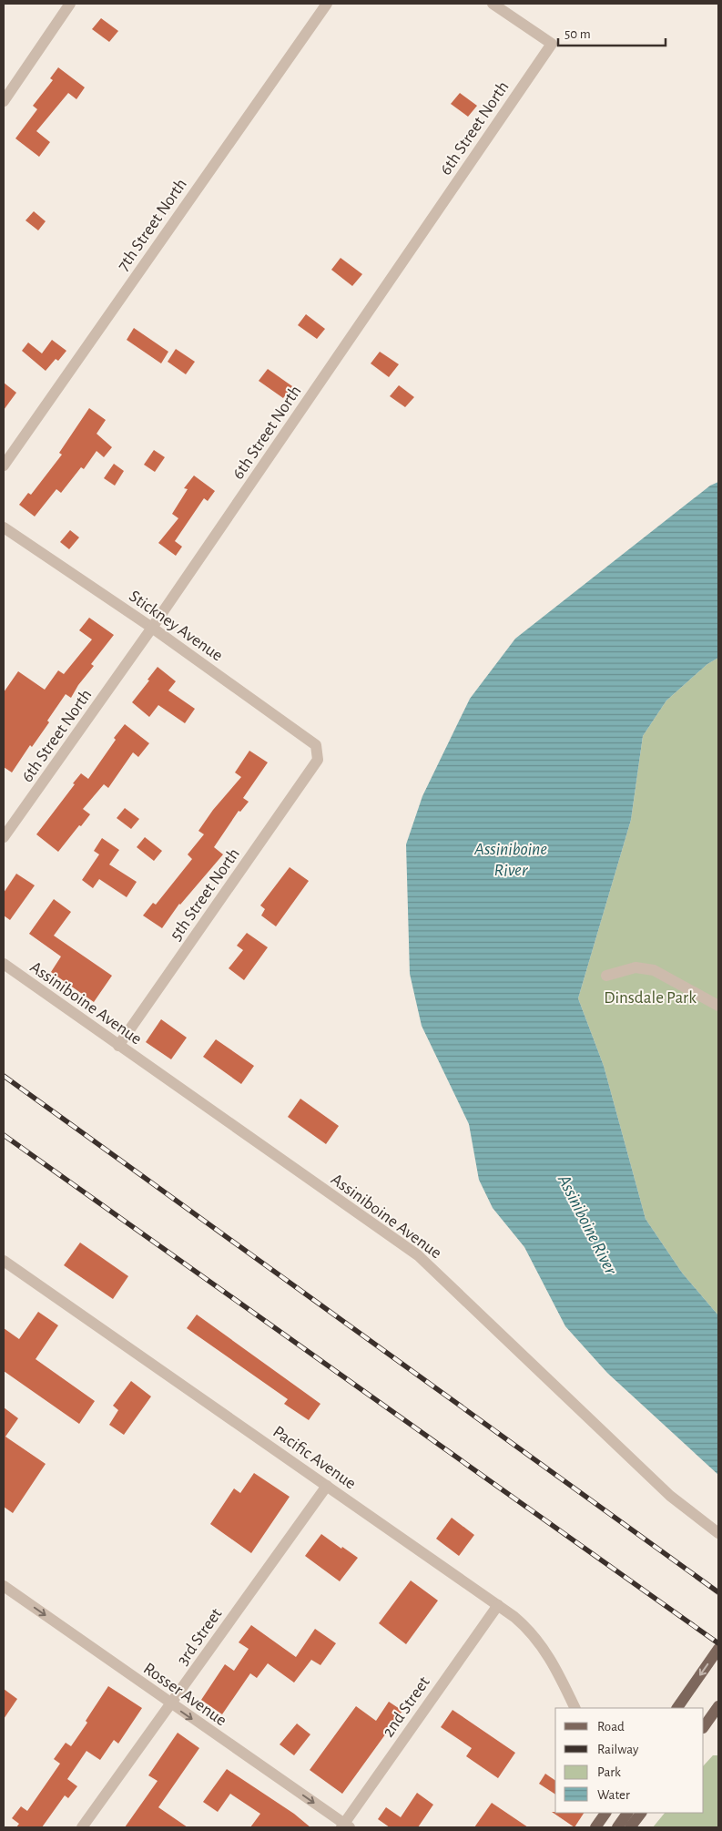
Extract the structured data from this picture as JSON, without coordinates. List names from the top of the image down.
{
  "streets": {
    "street": [
      "6th Street North",
      "7th Street North",
      "Stickney Avenue",
      "5th Street North",
      "Assiniboine Avenue",
      "Pacific Avenue",
      "3rd Street",
      "Rosser Avenue",
      "2nd Street"
    ]
  },
  "crossings": [
    ["6th Street North", "Stickney Avenue"],
    ["Stickney Avenue", "5th Street North"],
    ["5th Street North", "Assiniboine Avenue"],
    ["Pacific Avenue", "3rd Street"],
    ["Pacific Avenue", "2nd Street"],
    ["3rd Street", "Rosser Avenue"],
    ["Rosser Avenue", "2nd Street"]
  ],
  "one_way": ["Rosser Avenue"],
  "water": ["Assiniboine River"],
  "parks": ["Dinsdale Park"],
  "legend": [
    "Road",
    "Railway",
    "Park",
    "Water"
  ],
  "scale_bar": "50 m"
}
